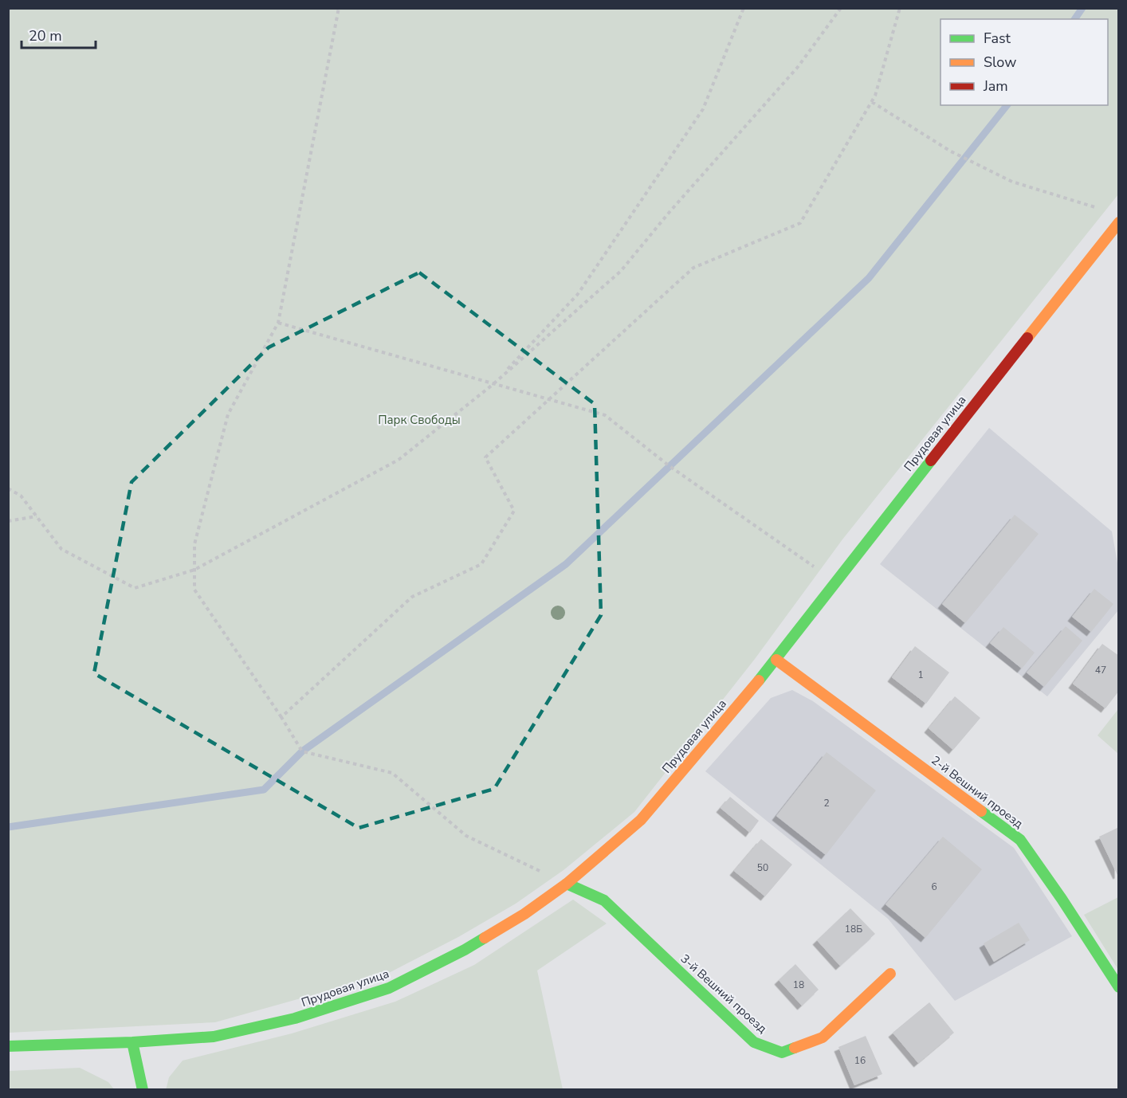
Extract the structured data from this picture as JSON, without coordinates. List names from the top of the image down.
{
  "streets": {
    "main road": ["Прудовая улица", "2-й Вешний проезд", "3-й Вешний проезд"]
  },
  "crossings": [
    ["Прудовая улица", "2-й Вешний проезд"],
    ["Прудовая улица", "3-й Вешний проезд"]
  ],
  "parks": ["Парк Свободы"],
  "house_numbers": [
    "47",
    "1",
    "2",
    "50",
    "6",
    "18Б",
    "18",
    "16"
  ],
  "legend": ["Fast", "Slow", "Jam"],
  "scale_bar": "20 m"
}
